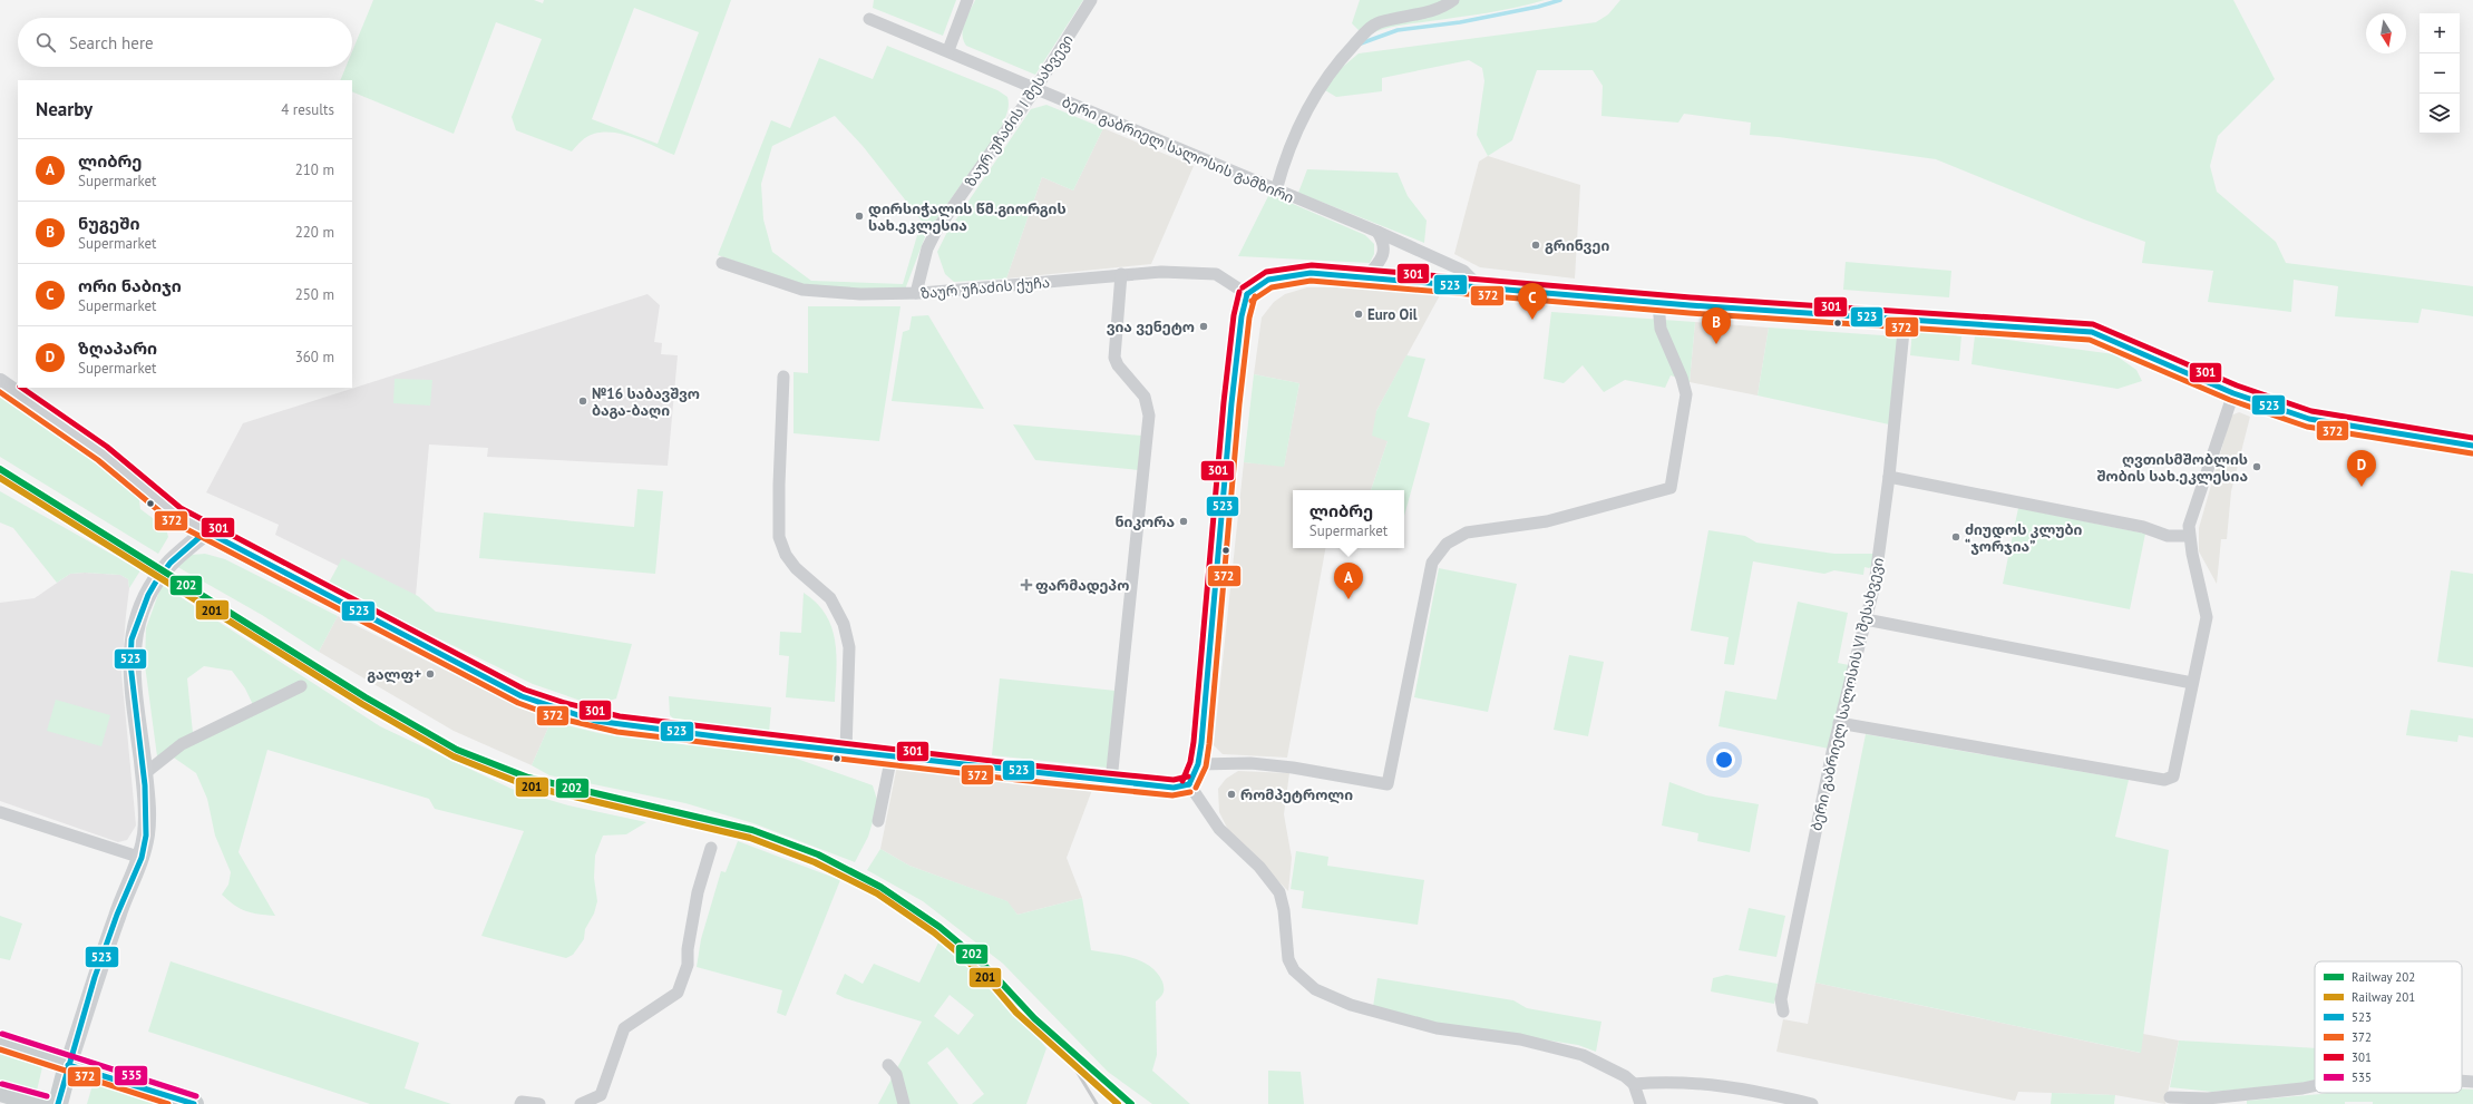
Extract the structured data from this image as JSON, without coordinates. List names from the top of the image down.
{
  "streets": {
    "street": [
      "ზაურ უჩაძის I შესახვევი",
      "ბერი გაბრიელ სალოსის გამზირი",
      "ზაურ უჩაძის ქუჩა",
      "ბერი გაბრიელ სალოსის VI შესახვევი"
    ]
  },
  "crossings": [
    ["ზაურ უჩაძის I შესახვევი", "ბერი გაბრიელ სალოსის გამზირი"],
    ["ზაურ უჩაძის I შესახვევი", "ზაურ უჩაძის ქუჩა"]
  ],
  "places": {
    "other": [
      "დირსიჭალის წმ.გიორგის სახ.ეკლესია",
      "გრინვეი",
      "Euro Oil",
      "ვია ვენეტო",
      "№16 საბავშვო ბაგა-ბაღი",
      "ღვთისმშობლის შობის სახ.ეკლესია",
      "ნიკორა",
      "ძიუდოს კლუბი “ჯორჯია”",
      "გალფ+",
      "რომპეტროლი"
    ],
    "health": ["ფარმადეპო"]
  },
  "lines": [
    "transit line 301",
    "transit line 523",
    "transit line 372",
    "rail line 202",
    "rail line 201",
    "transit line 535"
  ],
  "legend": [
    "Railway 202",
    "Railway 201",
    "523",
    "372",
    "301",
    "535"
  ],
  "north": "bottom",
  "page": {
    "map_buttons": ["+", "−"],
    "search": "Search here",
    "heading": ["Nearby", "4 results"],
    "list": [
      {
        "mark": "A",
        "name": "ლიბრე",
        "note": "Supermarket",
        "value": "210 m"
      },
      {
        "mark": "B",
        "name": "ნუგეში",
        "note": "Supermarket",
        "value": "220 m"
      },
      {
        "mark": "C",
        "name": "ორი ნაბიჯი",
        "note": "Supermarket",
        "value": "250 m"
      },
      {
        "mark": "D",
        "name": "ზღაპარი",
        "note": "Supermarket",
        "value": "360 m"
      }
    ],
    "pins": [
      "C",
      "B",
      "D",
      "A"
    ],
    "popup": ["ლიბრე", "Supermarket"]
  }
}
